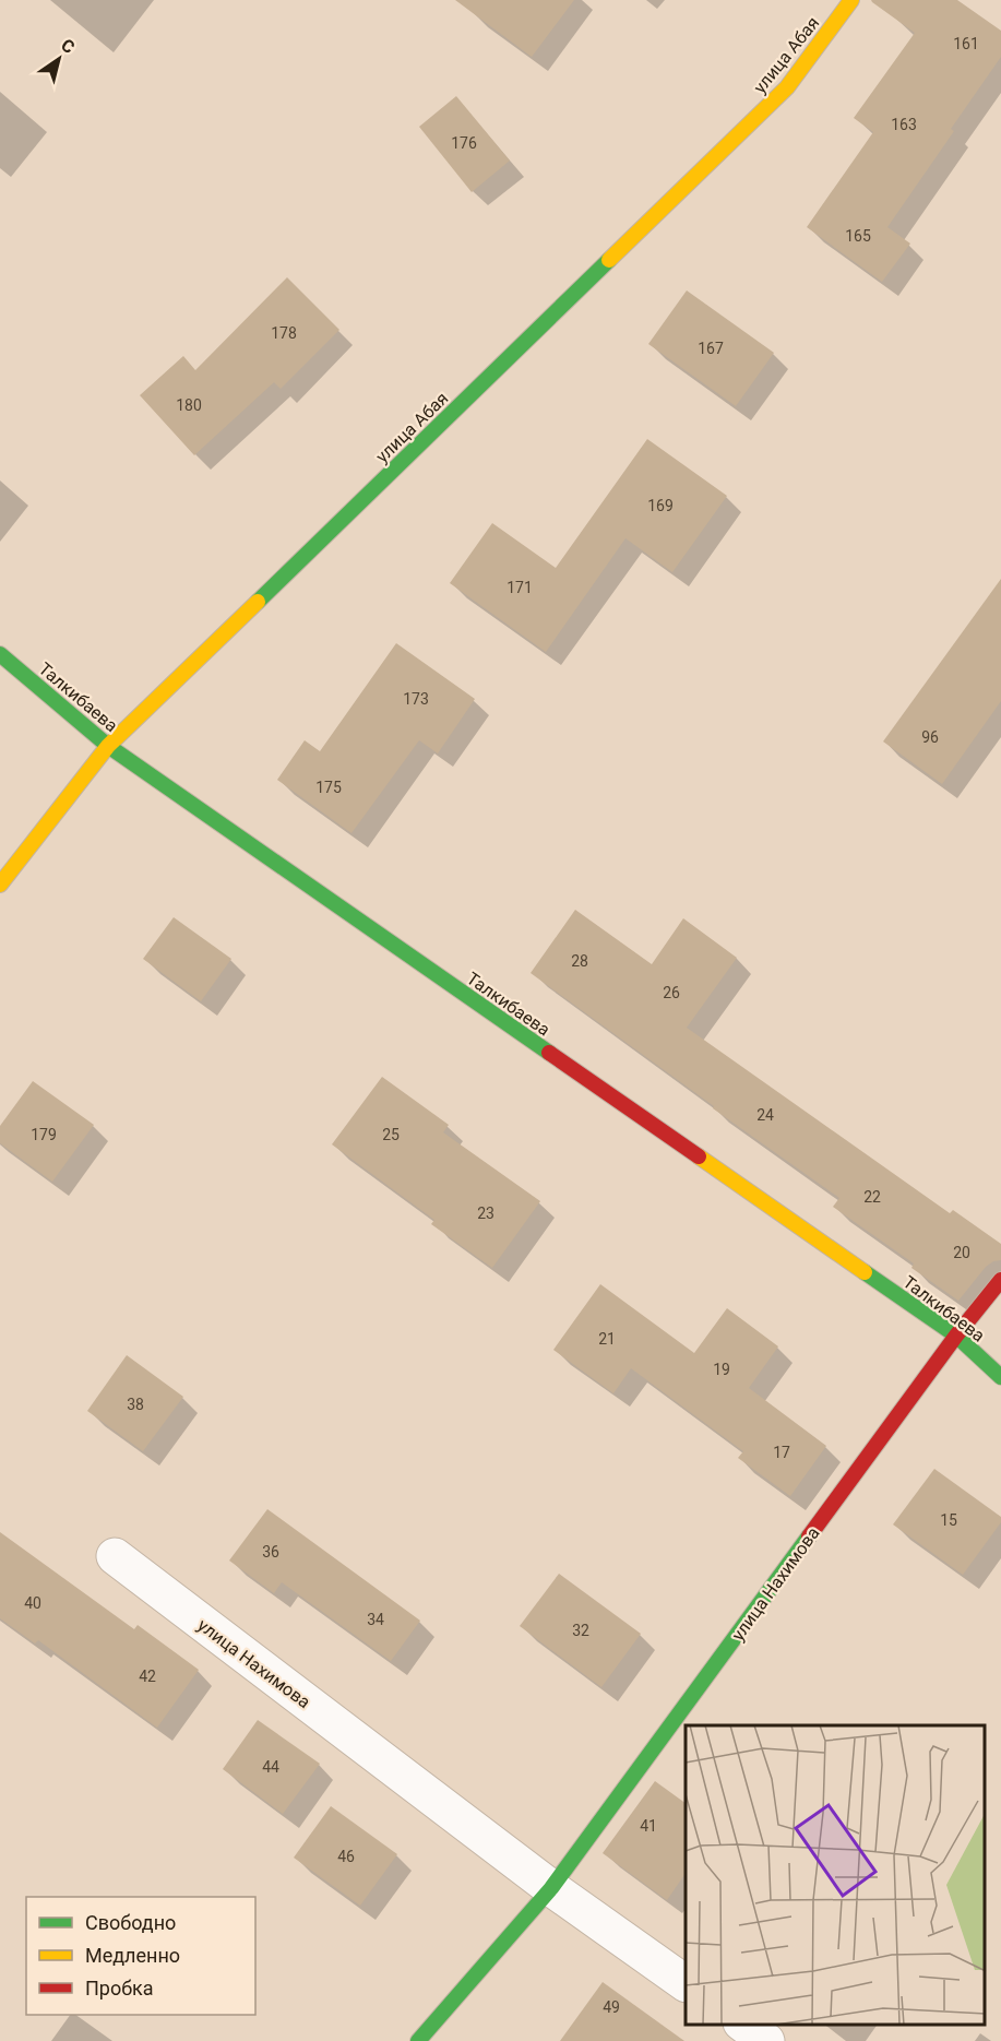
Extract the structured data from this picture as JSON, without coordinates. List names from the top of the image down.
{
  "streets": {
    "street": ["улица Абая", "Талкибаева", "улица Нахимова"]
  },
  "crossings": [
    ["улица Абая", "Талкибаева"],
    ["Талкибаева", "улица Нахимова"]
  ],
  "house_numbers": [
    "161",
    "163",
    "176",
    "165",
    "178",
    "167",
    "180",
    "169",
    "171",
    "173",
    "96",
    "175",
    "28",
    "26",
    "24",
    "179",
    "25",
    "22",
    "23",
    "20",
    "21",
    "19",
    "38",
    "17",
    "15",
    "36",
    "40",
    "34",
    "32",
    "42",
    "44",
    "41",
    "46",
    "49"
  ],
  "legend": ["Свободно", "Медленно", "Пробка"],
  "north": "top right"
}
